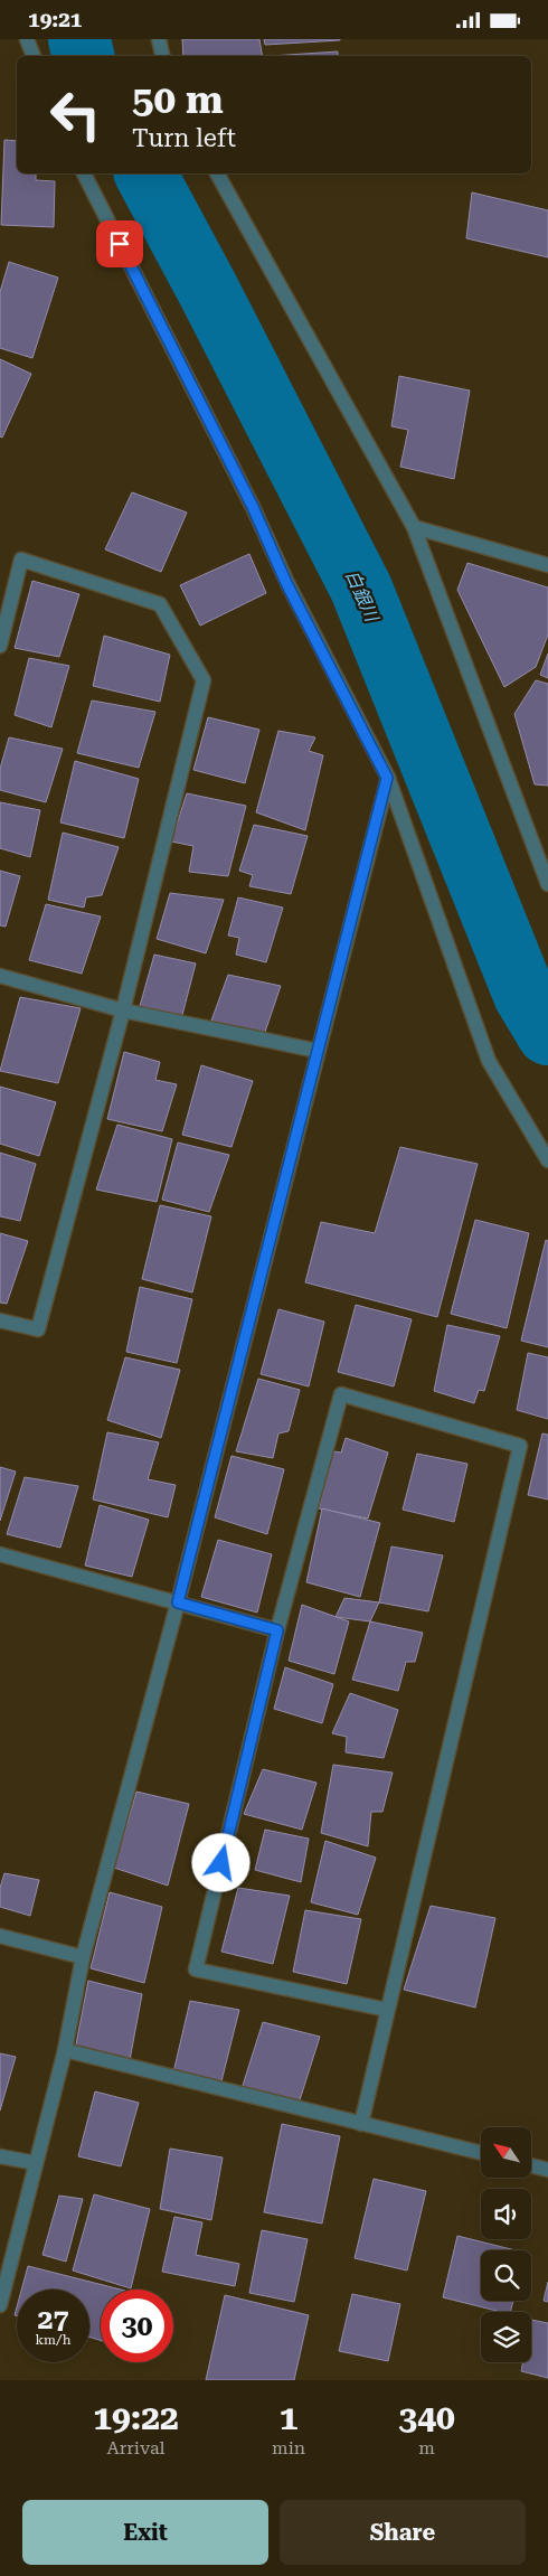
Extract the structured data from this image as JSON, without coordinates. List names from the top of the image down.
{
  "water": ["白銀川"],
  "north": "top left",
  "page": {
    "status": "19:21",
    "turn": ["50 m", "Turn left"],
    "speed": "27 km/h",
    "limit": "30",
    "eta": [
      "19:22",
      "Arrival",
      "1",
      "min",
      "340",
      "m"
    ],
    "buttons": ["Exit", "Share"]
  }
}
